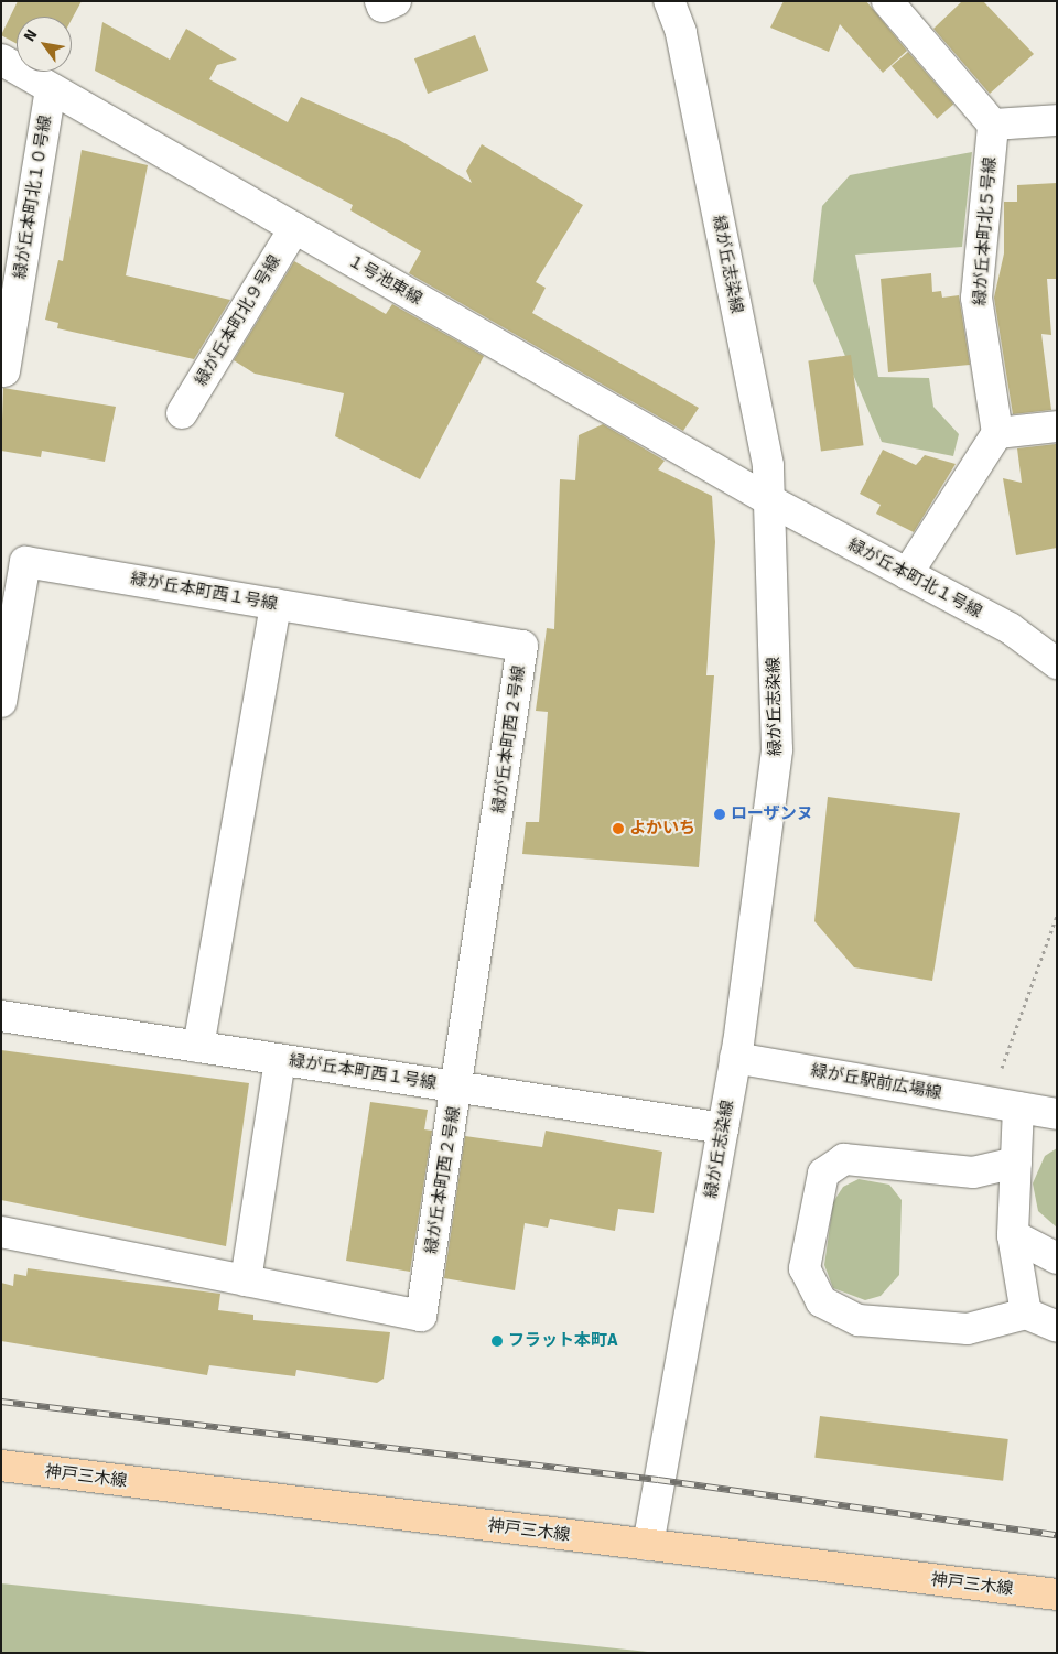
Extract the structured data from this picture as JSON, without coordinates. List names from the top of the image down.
{
  "streets": {
    "main road": ["神戸三木線"],
    "street": [
      "緑が丘本町北１０号線",
      "緑が丘本町北５号線",
      "緑が丘志染線",
      "１号池東線",
      "緑が丘本町北９号線",
      "緑が丘本町北１号線",
      "緑が丘本町西１号線",
      "緑が丘本町西２号線",
      "緑が丘駅前広場線"
    ]
  },
  "crossings": [
    ["緑が丘本町北１０号線", "１号池東線"],
    ["緑が丘志染線", "１号池東線"],
    ["緑が丘志染線", "緑が丘本町北１号線"],
    ["緑が丘志染線", "緑が丘本町西１号線"],
    ["緑が丘志染線", "緑が丘駅前広場線"],
    ["緑が丘志染線", "神戸三木線"],
    ["１号池東線", "緑が丘本町北９号線"],
    ["１号池東線", "緑が丘本町北１号線"],
    ["緑が丘本町西１号線", "緑が丘本町西２号線"]
  ],
  "places": ["ローザンヌ", "よかいち", "フラット本町A"],
  "north": "top left"
}
